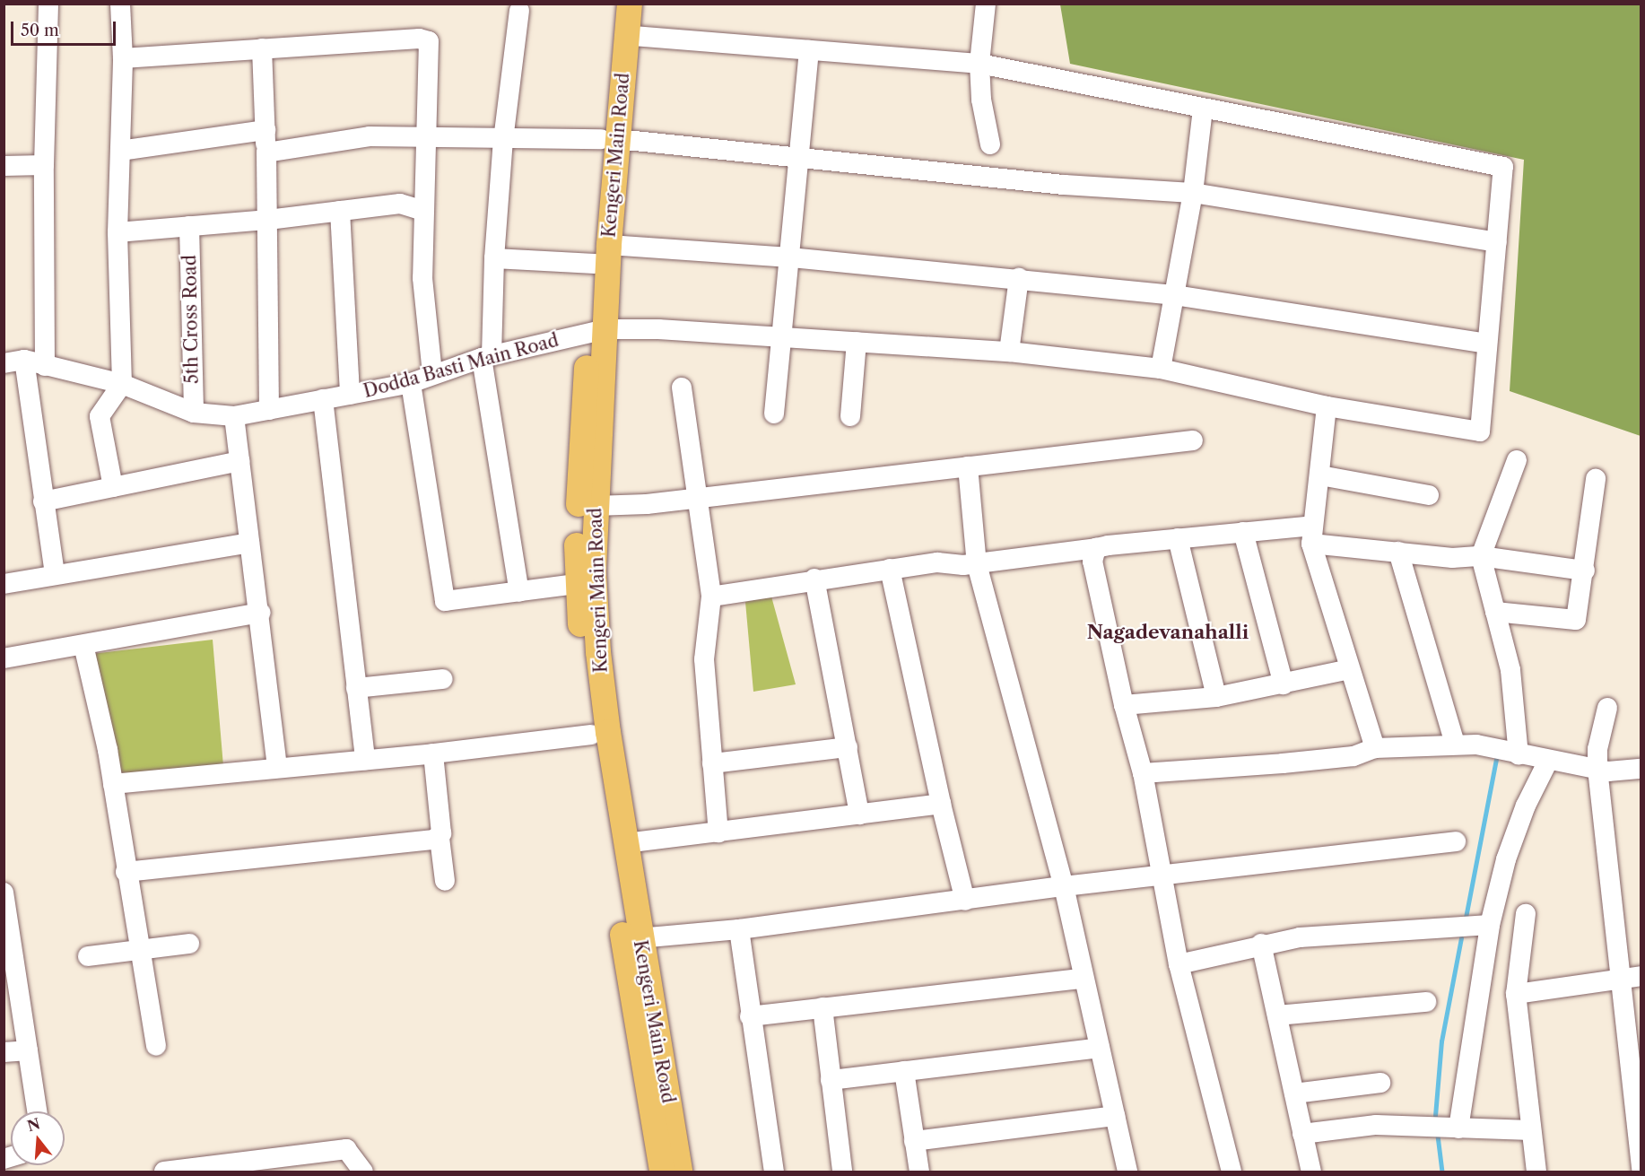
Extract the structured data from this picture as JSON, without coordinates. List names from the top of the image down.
{
  "streets": {
    "main road": ["Kengeri Main Road"],
    "street": ["5th Cross Road", "Dodda Basti Main Road"]
  },
  "crossings": [
    ["Kengeri Main Road", "Dodda Basti Main Road"],
    ["5th Cross Road", "Dodda Basti Main Road"]
  ],
  "districts": ["Nagadevanahalli"],
  "scale_bar": "50 m",
  "north": "top"
}
